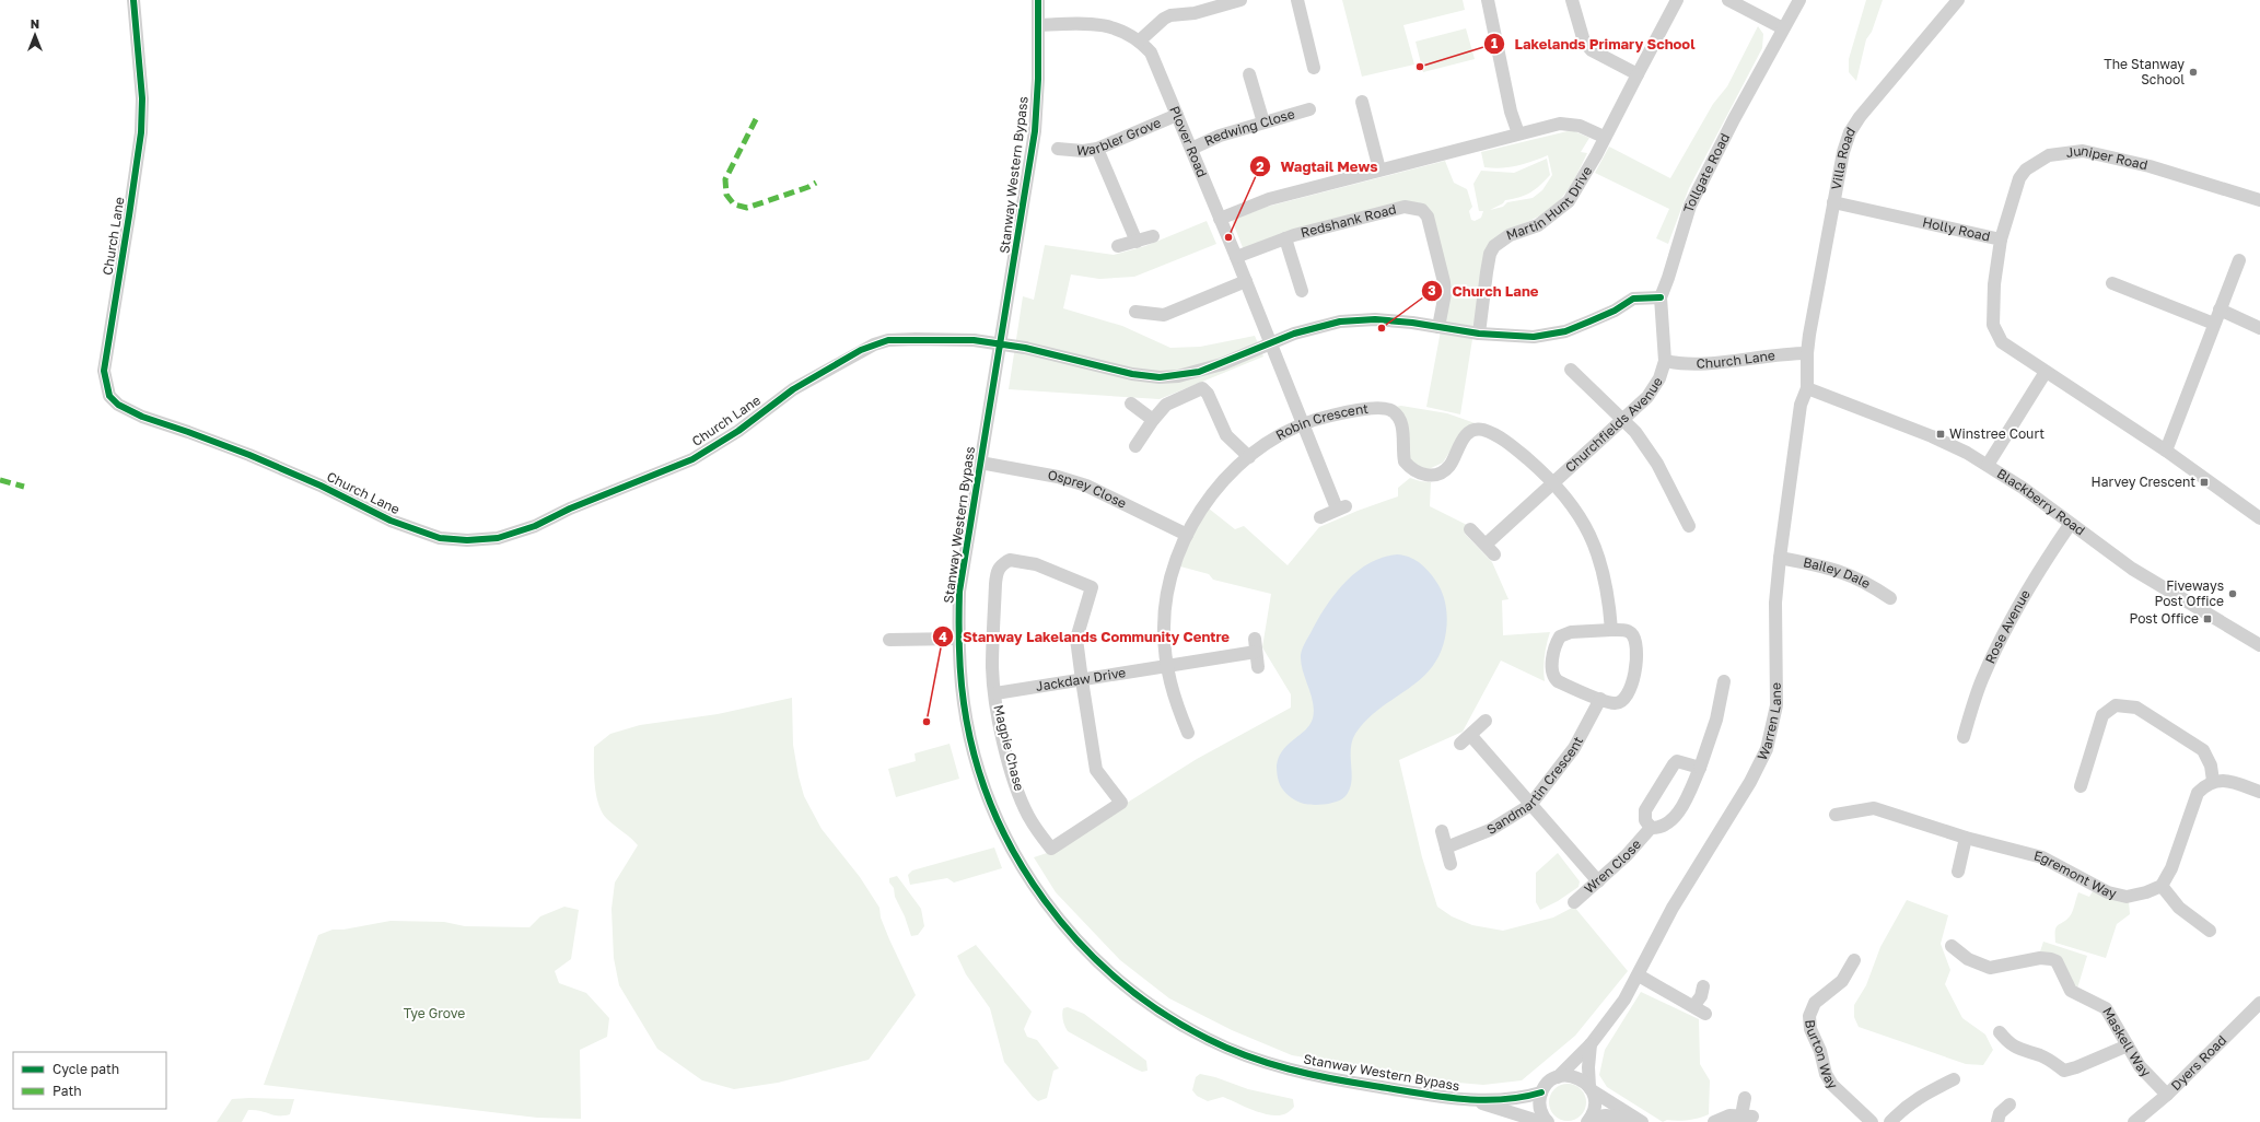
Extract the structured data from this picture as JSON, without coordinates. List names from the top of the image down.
{
  "streets": {
    "street": [
      "Redwing Close",
      "Warbler Grove",
      "Plover Road",
      "Villa Road",
      "Juniper Road",
      "Tollgate Road",
      "Stanway Western Bypass",
      "Martin Hunt Drive",
      "Redshank Road",
      "Holly Road",
      "Church Lane",
      "Churchfields Avenue",
      "Robin Crescent",
      "Osprey Close",
      "Blackberry Road",
      "Bailey Dale",
      "Rose Avenue",
      "Jackdaw Drive",
      "Warren Lane",
      "Magpie Chase",
      "Sandmartin Crescent",
      "Wren Close",
      "Egremont Way",
      "Maskell Way",
      "Burton Way",
      "Dyers Road"
    ]
  },
  "crossings": [
    ["Redwing Close", "Plover Road"],
    ["Warbler Grove", "Plover Road"],
    ["Plover Road", "Stanway Western Bypass"],
    ["Plover Road", "Redshank Road"],
    ["Plover Road", "Church Lane"],
    ["Plover Road", "Robin Crescent"],
    ["Villa Road", "Holly Road"],
    ["Villa Road", "Church Lane"],
    ["Villa Road", "Warren Lane"],
    ["Juniper Road", "Holly Road"],
    ["Tollgate Road", "Church Lane"],
    ["Tollgate Road", "Churchfields Avenue"],
    ["Stanway Western Bypass", "Osprey Close"],
    ["Stanway Western Bypass", "Warren Lane"],
    ["Church Lane", "Churchfields Avenue"],
    ["Church Lane", "Warren Lane"],
    ["Churchfields Avenue", "Robin Crescent"],
    ["Robin Crescent", "Osprey Close"],
    ["Robin Crescent", "Jackdaw Drive"],
    ["Blackberry Road", "Rose Avenue"],
    ["Blackberry Road", "Warren Lane"],
    ["Bailey Dale", "Warren Lane"],
    ["Jackdaw Drive", "Magpie Chase"],
    ["Maskell Way", "Dyers Road"]
  ],
  "parks": ["Tye Grove"],
  "places": {
    "other": [
      "Lakelands Primary School",
      "The Stanway School",
      "Wagtail Mews",
      "Church Lane",
      "Fiveways Post Office",
      "Stanway Lakelands Community Centre"
    ],
    "transit": ["Winstree Court", "Harvey Crescent", "Post Office"]
  },
  "legend": ["Cycle path", "Path"],
  "north": "top"
}
